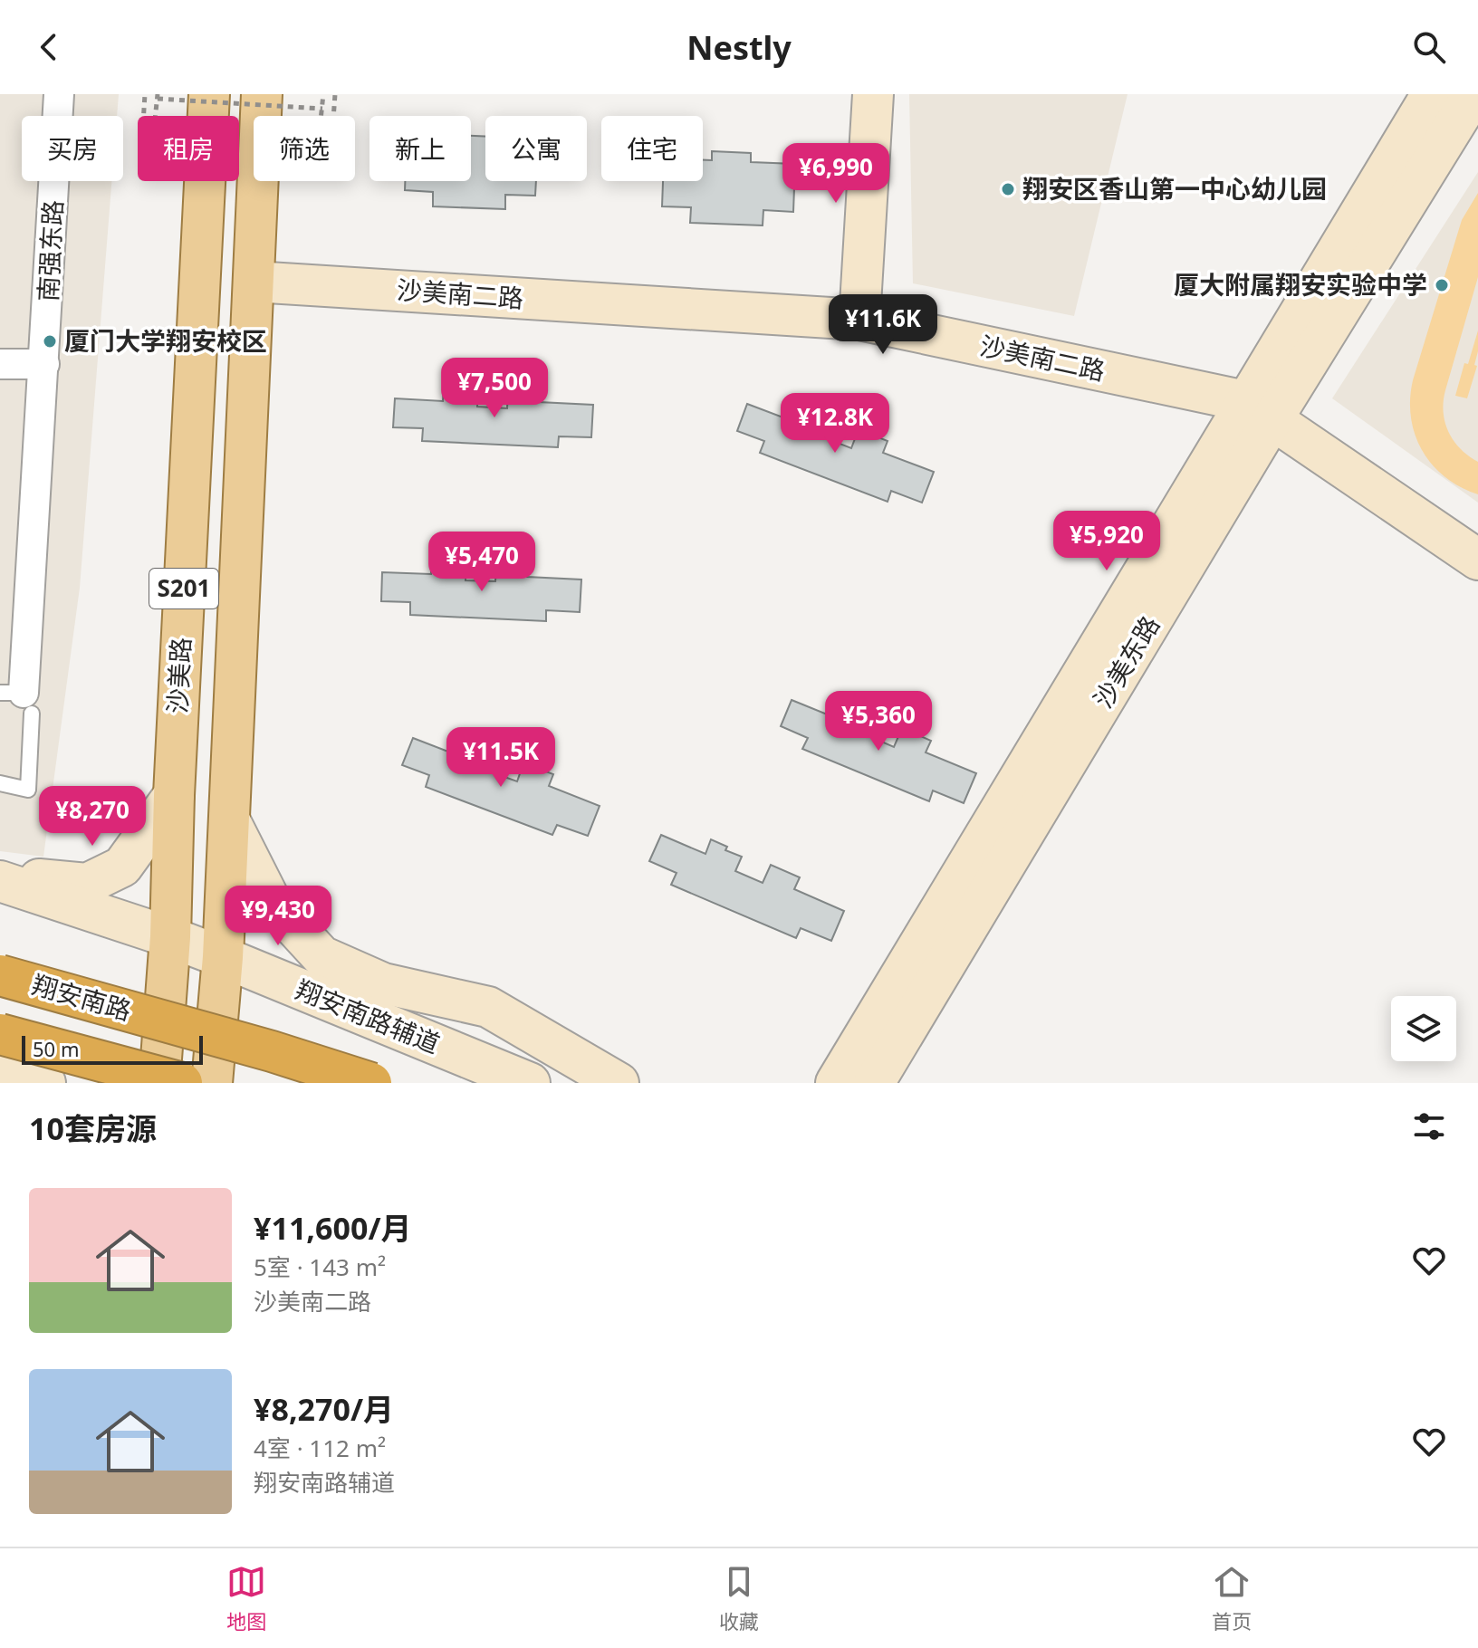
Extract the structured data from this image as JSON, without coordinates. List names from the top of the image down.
{
  "streets": {
    "highway": ["翔安南路"],
    "main road": ["S201", "沙美路"],
    "street": [
      "南强东路",
      "沙美南二路",
      "沙美东路",
      "翔安南路辅道"
    ]
  },
  "crossings": [
    ["沙美南二路", "S201"],
    ["沙美南二路", "沙美东路"],
    ["S201", "翔安南路辅道"],
    ["沙美路", "翔安南路辅道"]
  ],
  "places": ["翔安区香山第一中心幼儿园", "厦大附属翔安实验中学", "厦门大学翔安校区"],
  "scale_bar": "50 m",
  "page": {
    "header": "Nestly",
    "chip": [
      "买房",
      "租房",
      "筛选",
      "新上",
      "公寓",
      "住宅"
    ],
    "price": [
      "¥6,990",
      "¥11.6K",
      "¥7,500",
      "¥12.8K",
      "¥5,920",
      "¥5,470",
      "¥5,360",
      "¥11.5K",
      "¥8,270",
      "¥9,430"
    ],
    "scale": "50 m",
    "heading": "10套房源",
    "list": [
      {
        "name": "¥11,600/月",
        "note": "5室 · 143 m² · 沙美南二路"
      },
      {
        "name": "¥8,270/月",
        "note": "4室 · 112 m² · 翔安南路辅道"
      }
    ],
    "tabs": ["地图", "收藏", "首页"]
  }
}
